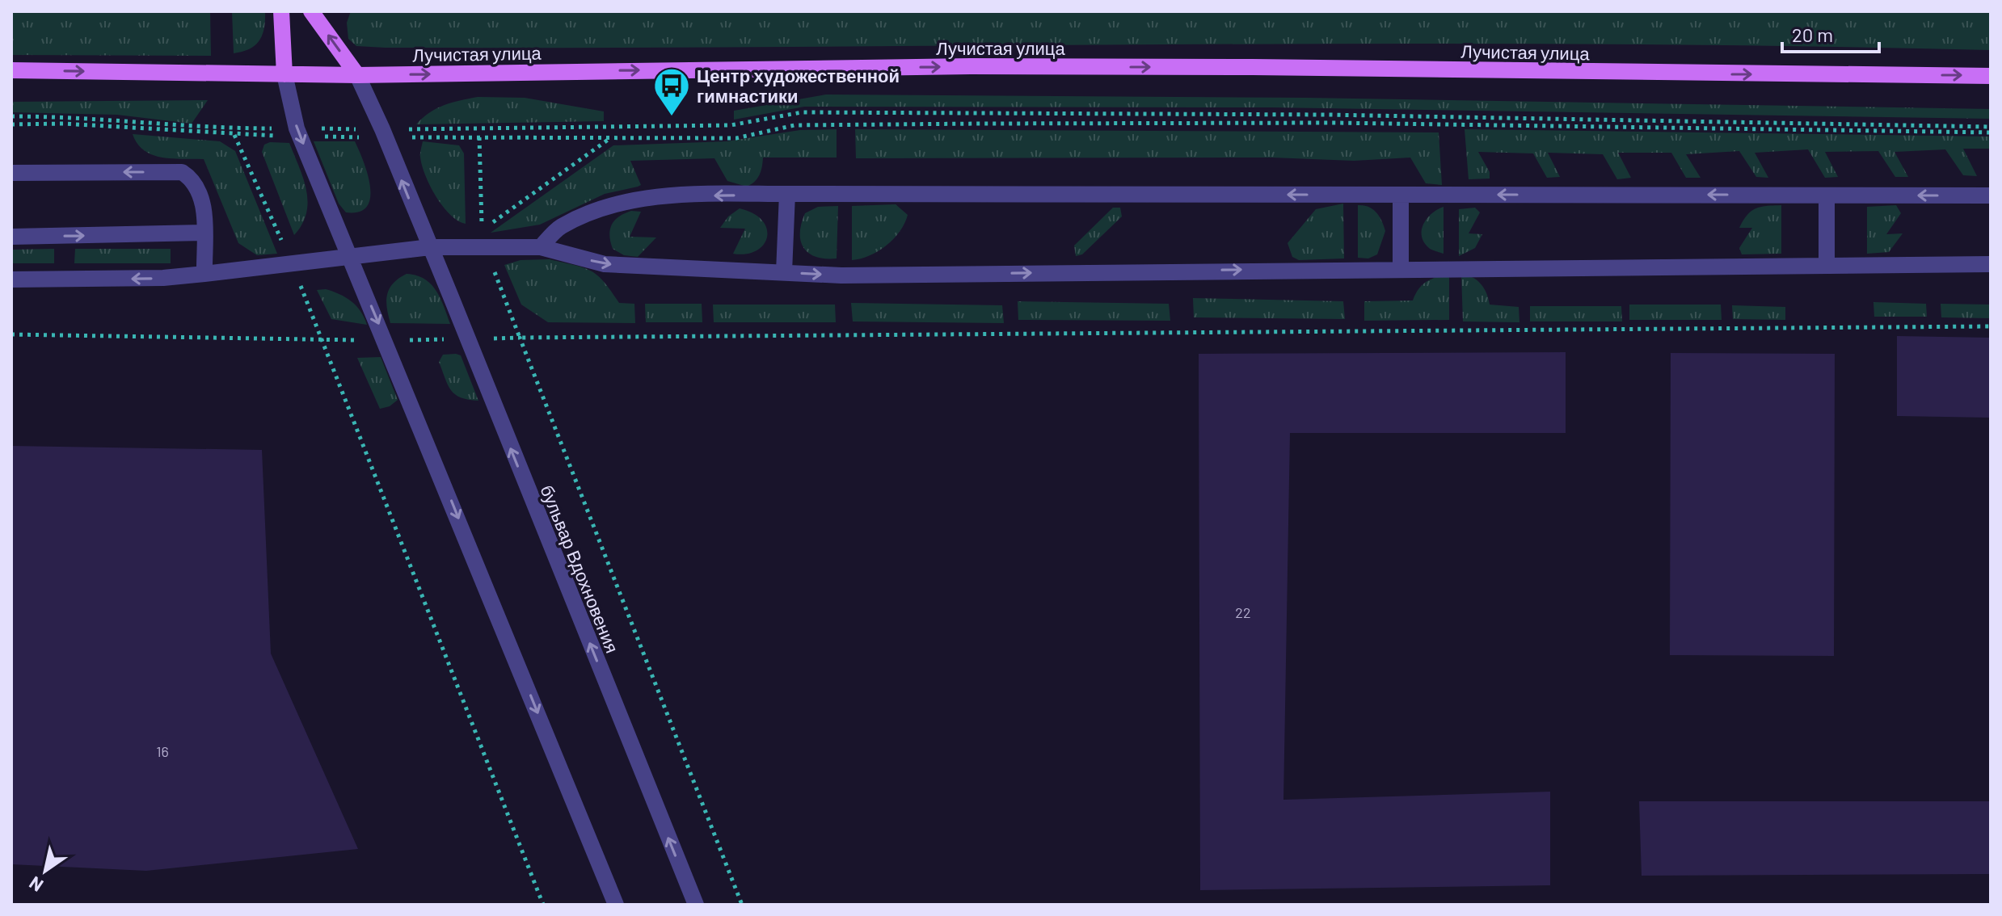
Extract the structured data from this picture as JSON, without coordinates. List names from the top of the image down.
{
  "streets": {
    "main road": ["Лучистая улица"],
    "lane": ["бульвар Вдохновения"]
  },
  "crossings": [
    ["Лучистая улица", "бульвар Вдохновения"]
  ],
  "one_way": ["Лучистая улица"],
  "places": {
    "bus stop": ["Центр художественной гимнастики"]
  },
  "house_numbers": ["22", "16"],
  "scale_bar": "20 m",
  "north": "bottom left"
}
